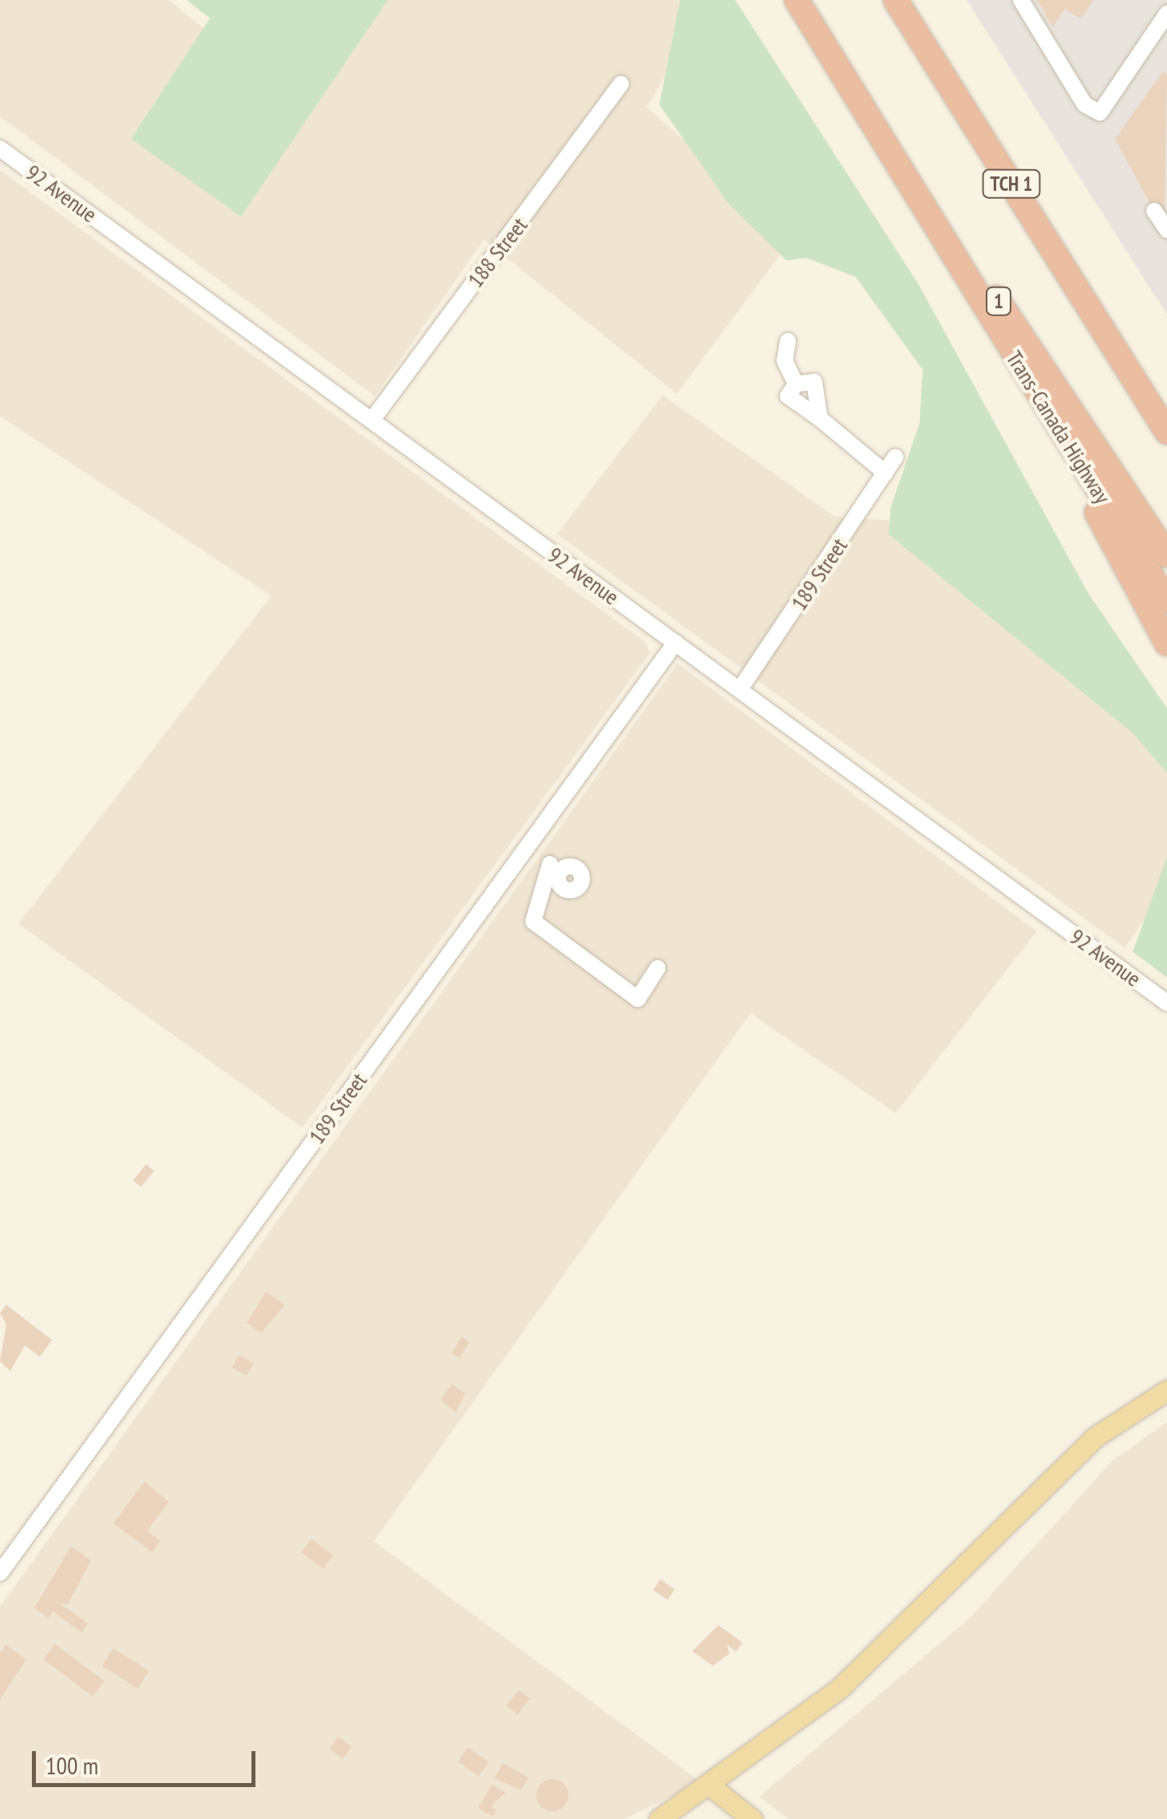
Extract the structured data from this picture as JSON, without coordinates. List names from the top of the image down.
{
  "streets": {
    "highway": ["TCH 1", "1", "Trans-Canada Highway"],
    "street": ["92 Avenue", "188 Street", "189 Street"]
  },
  "crossings": [
    ["92 Avenue", "188 Street"],
    ["92 Avenue", "189 Street"]
  ],
  "scale_bar": "100 m"
}
